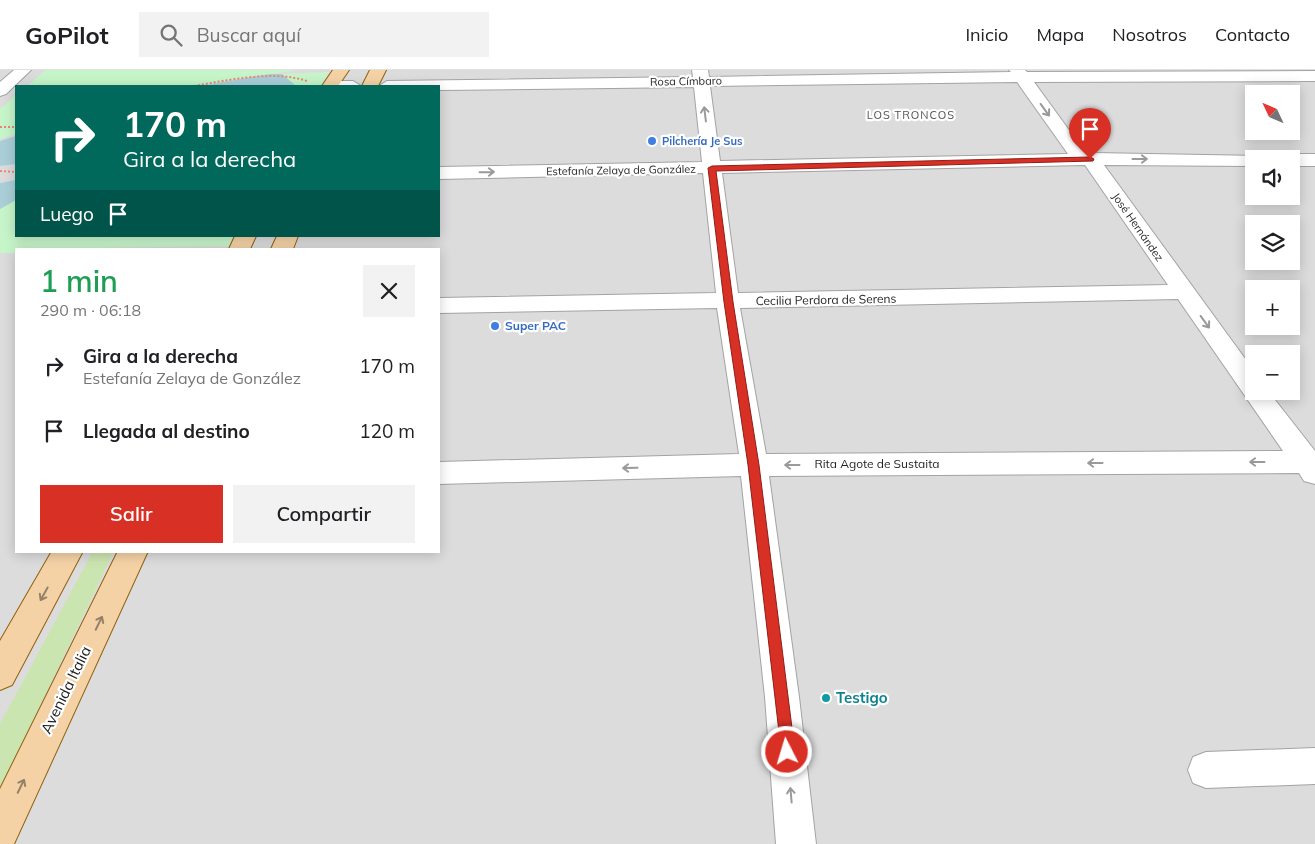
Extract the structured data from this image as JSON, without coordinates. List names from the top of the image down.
{
  "streets": {
    "main road": ["Avenida Italia"],
    "street": [
      "Rosa Címbaro",
      "Estefanía Zelaya de González",
      "José Hernández",
      "Cecilia Perdora de Serens",
      "Rita Agote de Sustaita"
    ]
  },
  "crossings": [
    ["Rosa Címbaro", "José Hernández"],
    ["Estefanía Zelaya de González", "José Hernández"],
    ["José Hernández", "Cecilia Perdora de Serens"],
    ["José Hernández", "Rita Agote de Sustaita"]
  ],
  "one_way": ["Estefanía Zelaya de González", "José Hernández", "Rita Agote de Sustaita"],
  "districts": ["LOS TRONCOS"],
  "places": ["Pilchería Je Sus", "Super PAC", "Testigo"],
  "north": "top left",
  "page": {
    "header": "GoPilot",
    "search": "Buscar aquí",
    "nav": [
      "Inicio",
      "Mapa",
      "Nosotros",
      "Contacto"
    ],
    "map_buttons": ["+", "−"],
    "turn": ["170 m", "Gira a la derecha"],
    "then": "Luego",
    "heading": ["1 min", "290 m · 06:18"],
    "list": [
      {
        "name": "Gira a la derecha",
        "note": "Estefanía Zelaya de González",
        "value": "170 m"
      },
      {
        "name": "Llegada al destino",
        "value": "120 m"
      }
    ],
    "buttons": ["Salir", "Compartir"]
  }
}
